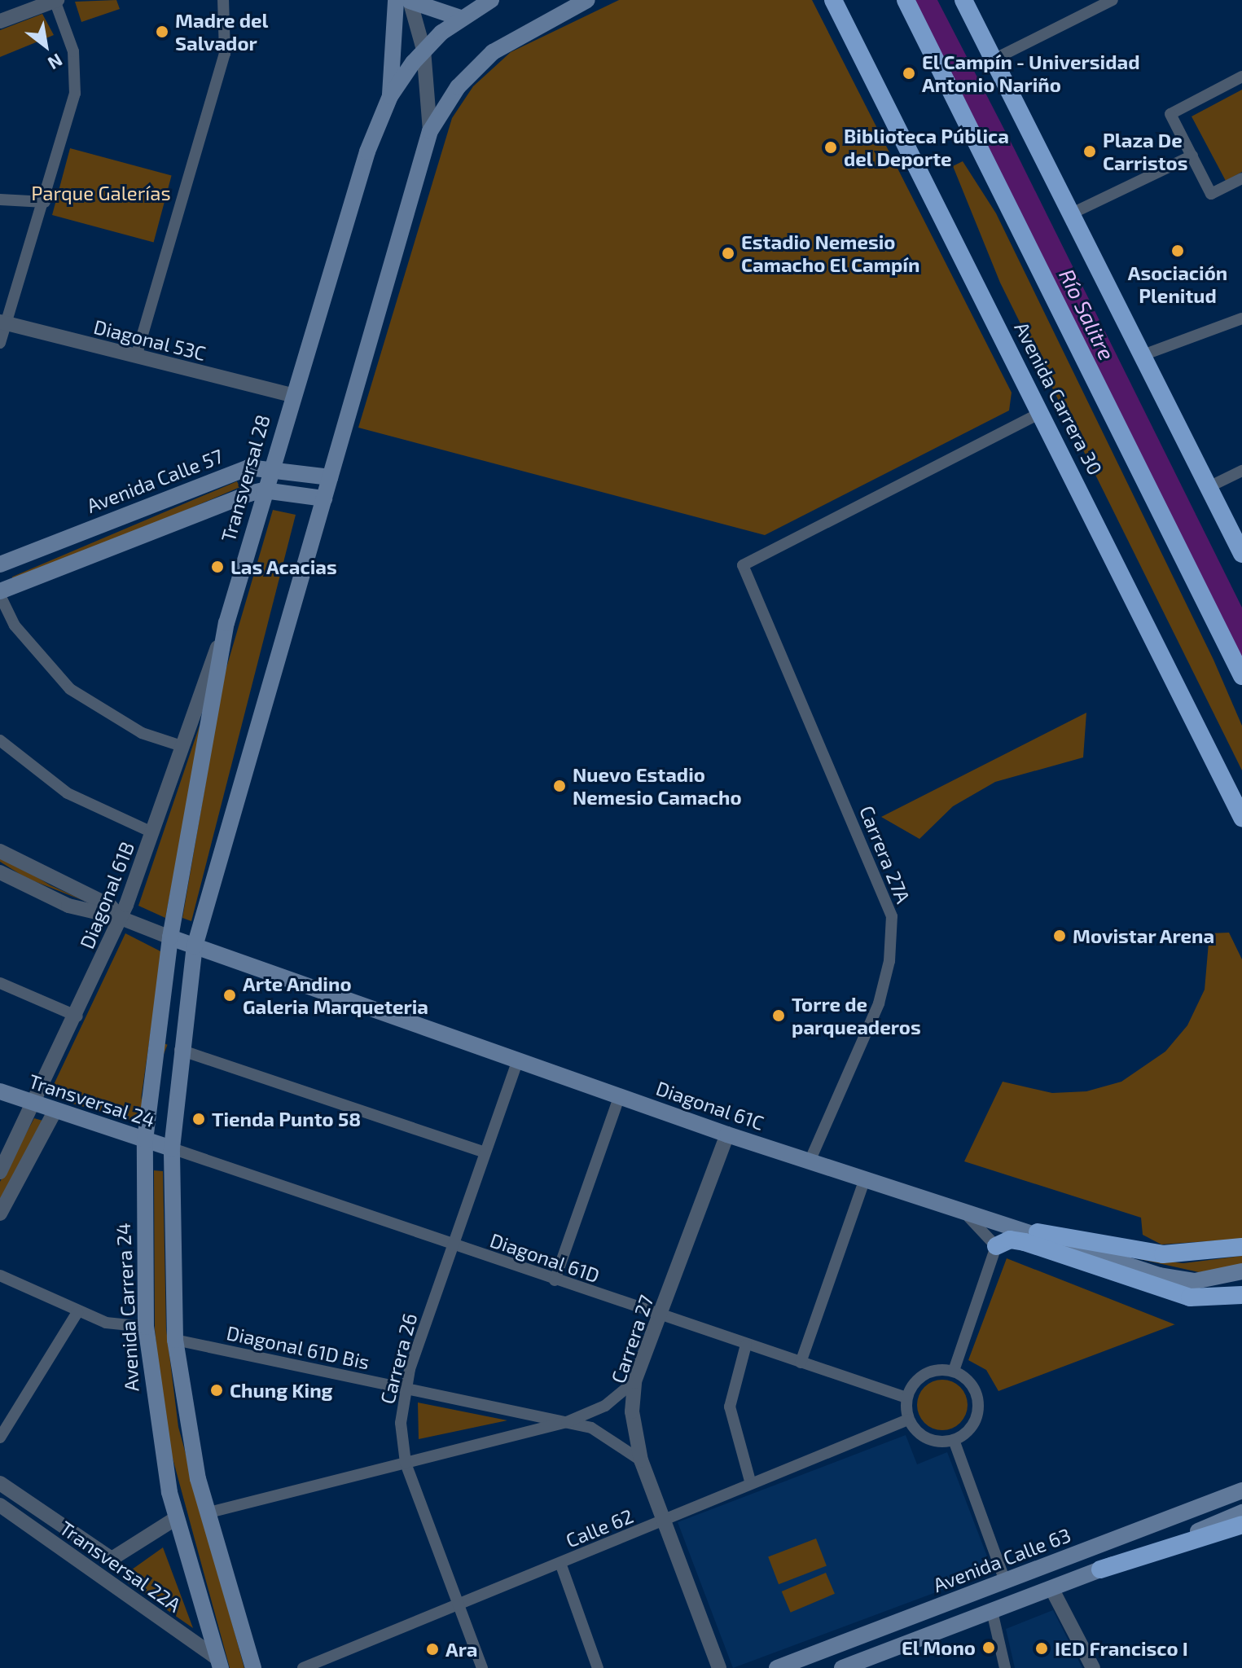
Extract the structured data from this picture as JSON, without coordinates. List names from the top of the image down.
{
  "streets": {
    "highway": ["Avenida Carrera 30"],
    "main road": [
      "Transversal 28",
      "Avenida Calle 57",
      "Transversal 24",
      "Diagonal 61C",
      "Avenida Carrera 24",
      "Avenida Calle 63"
    ],
    "street": [
      "Diagonal 53C",
      "Carrera 27A",
      "Diagonal 61B",
      "Diagonal 61D",
      "Carrera 27",
      "Diagonal 61D Bis",
      "Carrera 26",
      "Calle 62",
      "Transversal 22A"
    ]
  },
  "crossings": [
    ["Diagonal 53C", "Transversal 28"],
    ["Avenida Carrera 30", "Carrera 27A"],
    ["Transversal 28", "Avenida Calle 57"],
    ["Transversal 28", "Diagonal 61B"],
    ["Transversal 28", "Diagonal 61C"],
    ["Transversal 28", "Avenida Carrera 24"],
    ["Carrera 27A", "Diagonal 61C"],
    ["Diagonal 61B", "Transversal 24"],
    ["Transversal 24", "Diagonal 61D"],
    ["Transversal 24", "Avenida Carrera 24"],
    ["Diagonal 61C", "Avenida Carrera 24"],
    ["Diagonal 61C", "Carrera 27"],
    ["Diagonal 61C", "Carrera 26"],
    ["Diagonal 61D", "Carrera 27"],
    ["Diagonal 61D", "Carrera 26"],
    ["Diagonal 61D", "Calle 62"],
    ["Avenida Carrera 24", "Transversal 22A"],
    ["Carrera 27", "Diagonal 61D Bis"],
    ["Carrera 27", "Calle 62"],
    ["Diagonal 61D Bis", "Carrera 26"],
    ["Carrera 26", "Calle 62"]
  ],
  "water": ["Río Salitre"],
  "parks": ["Parque Galerías"],
  "places": [
    "Madre del Salvador",
    "El Campín - Universidad Antonio Nariño",
    "Biblioteca Pública del Deporte",
    "Plaza De Carristos",
    "Asociación Plenitud",
    "Estadio Nemesio Camacho El Campín",
    "Las Acacias",
    "Nuevo Estadio Nemesio Camacho",
    "Movistar Arena",
    "Arte Andino Galeria Marqueteria",
    "Torre de parqueaderos",
    "Tienda Punto 58",
    "Chung King",
    "El Mono",
    "IED Francisco I",
    "Ara"
  ],
  "north": "bottom right"
}
